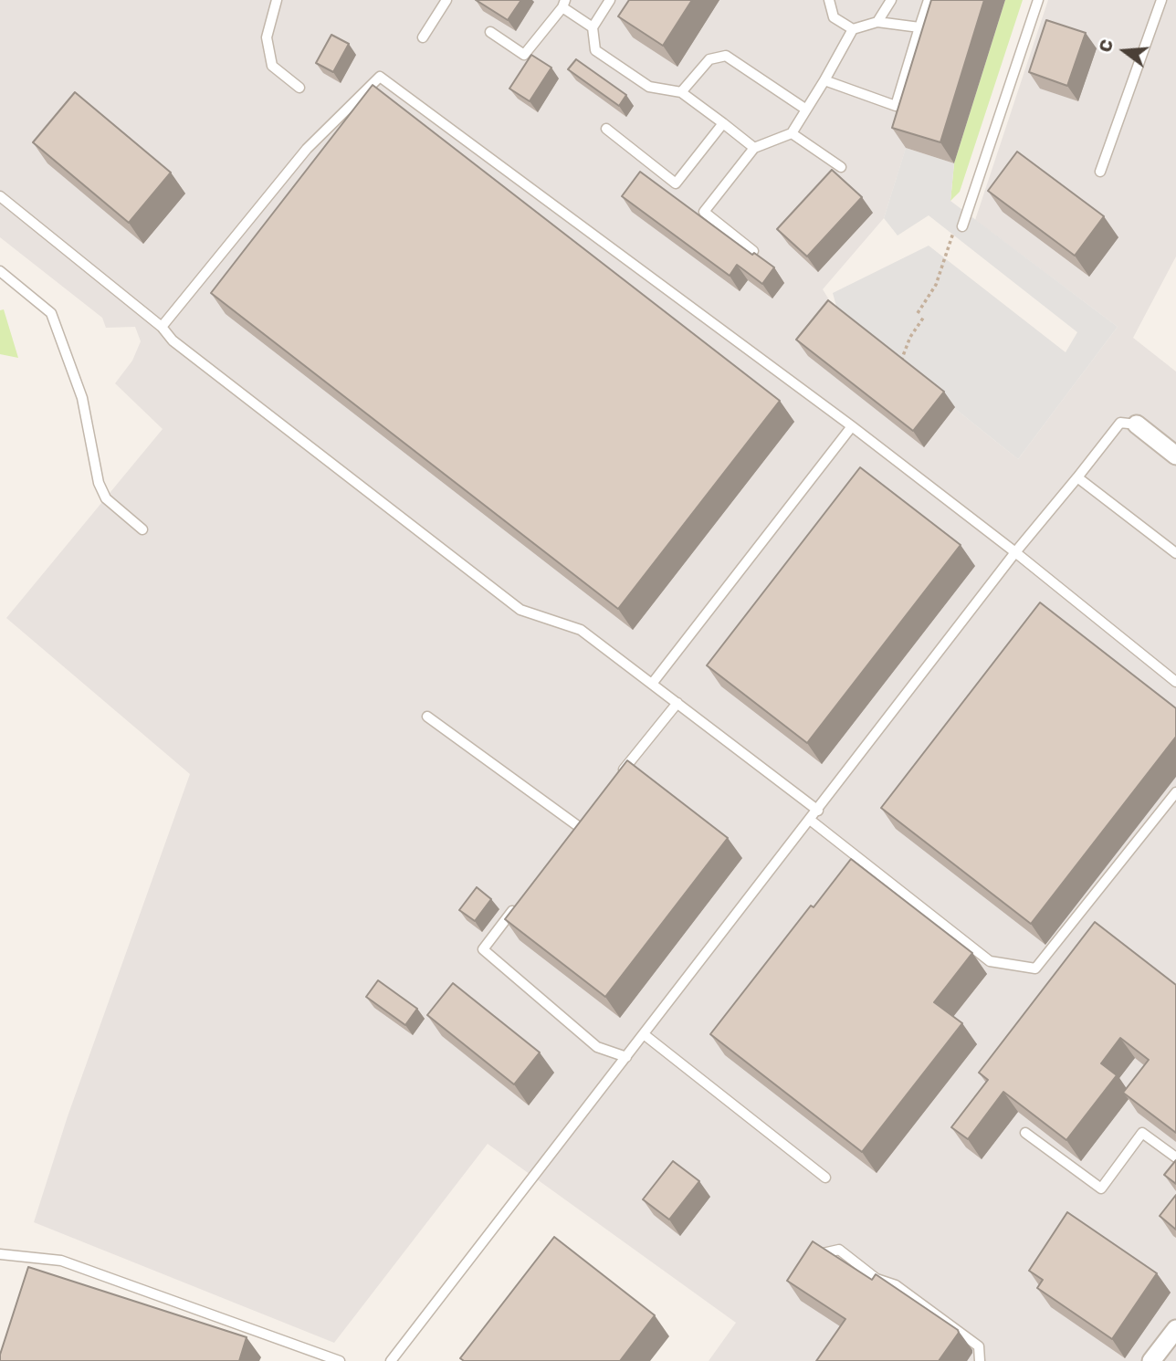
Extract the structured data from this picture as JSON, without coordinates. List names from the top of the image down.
{
  "north": "left"
}
